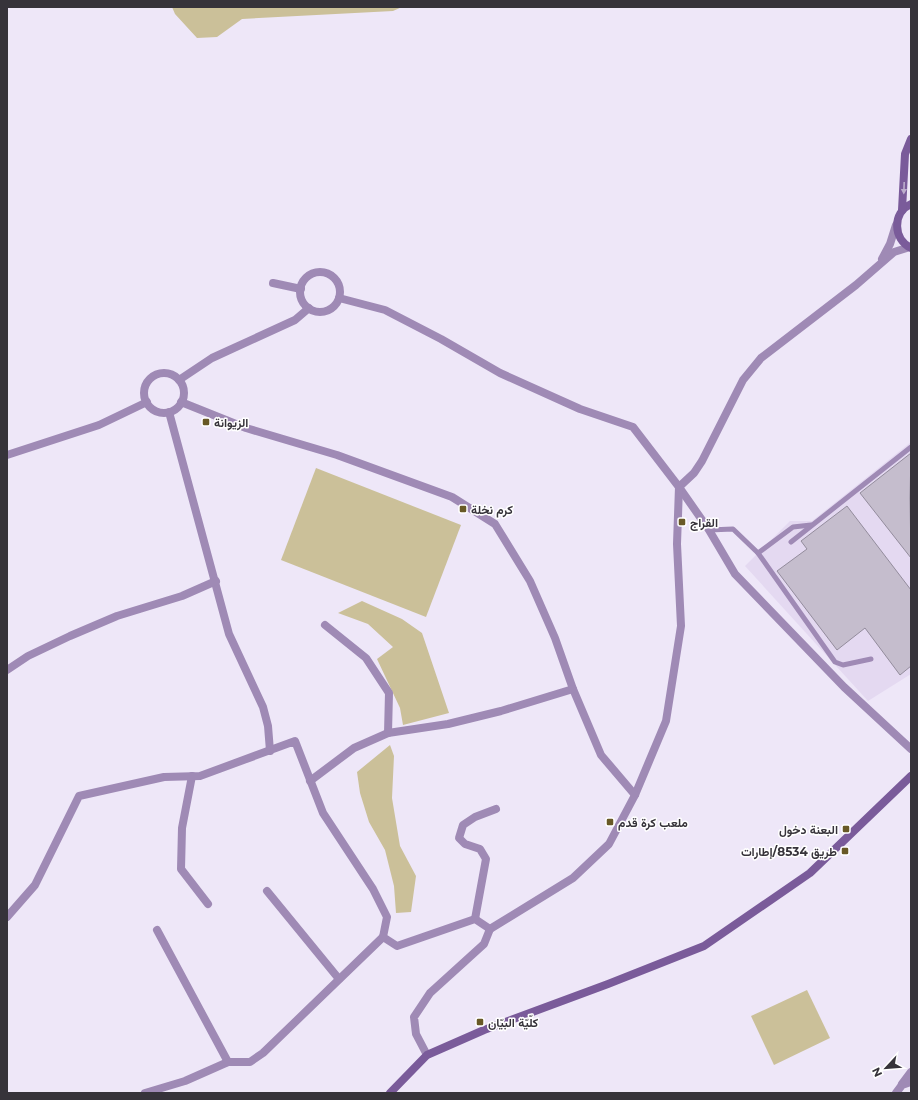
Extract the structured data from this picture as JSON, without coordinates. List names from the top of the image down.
{
  "places": {
    "transit": [
      "الزيوانة",
      "كرم نخلة",
      "القراج",
      "ملعب كرة قدم",
      "البعنة دخول",
      "طريق 8534/إطارات",
      "كلّيّة البيّان"
    ]
  },
  "north": "bottom left"
}
